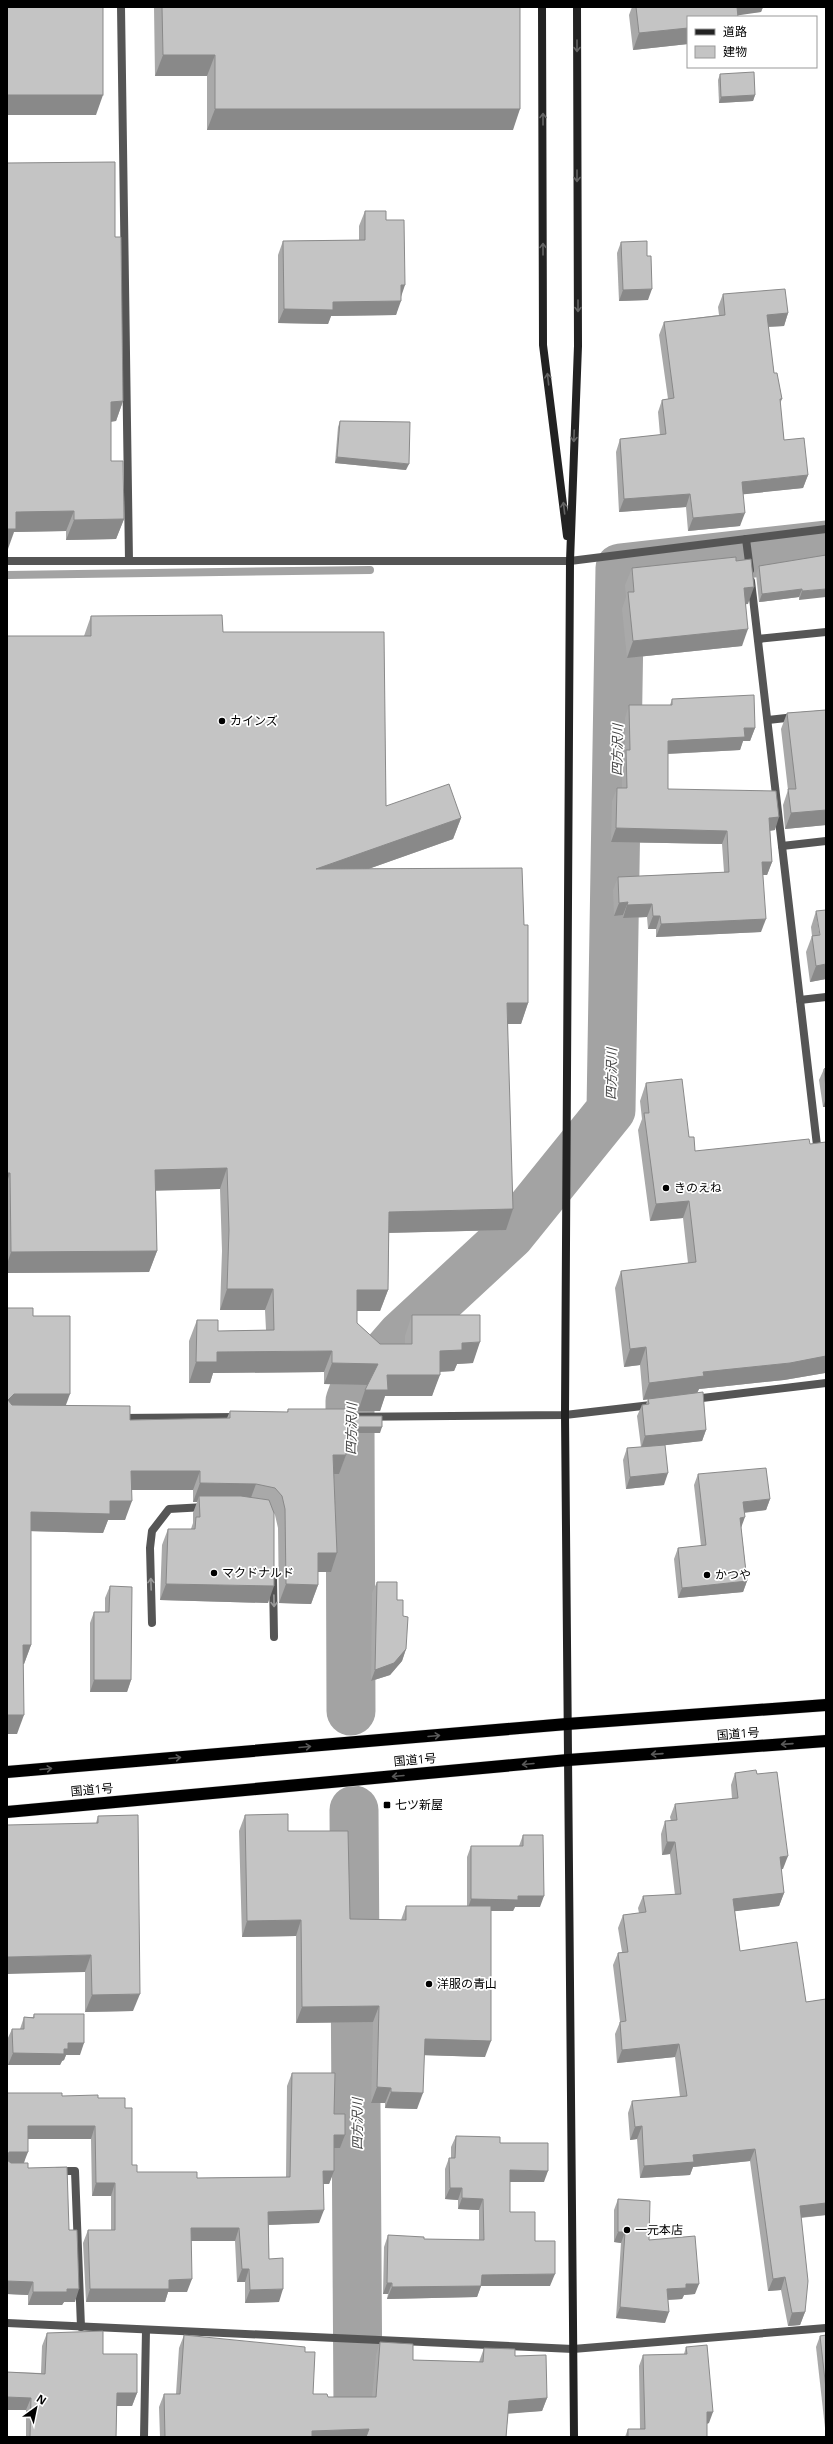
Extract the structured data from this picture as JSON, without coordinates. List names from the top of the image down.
{
  "streets": {
    "highway": ["国道1号"]
  },
  "water": ["四方沢川"],
  "places": {
    "other": [
      "カインズ",
      "きのえね",
      "マクドナルド",
      "かつや",
      "洋服の青山",
      "一元本店"
    ],
    "transit": ["七ツ新屋"]
  },
  "legend": ["道路", "建物"],
  "north": "top right"
}
